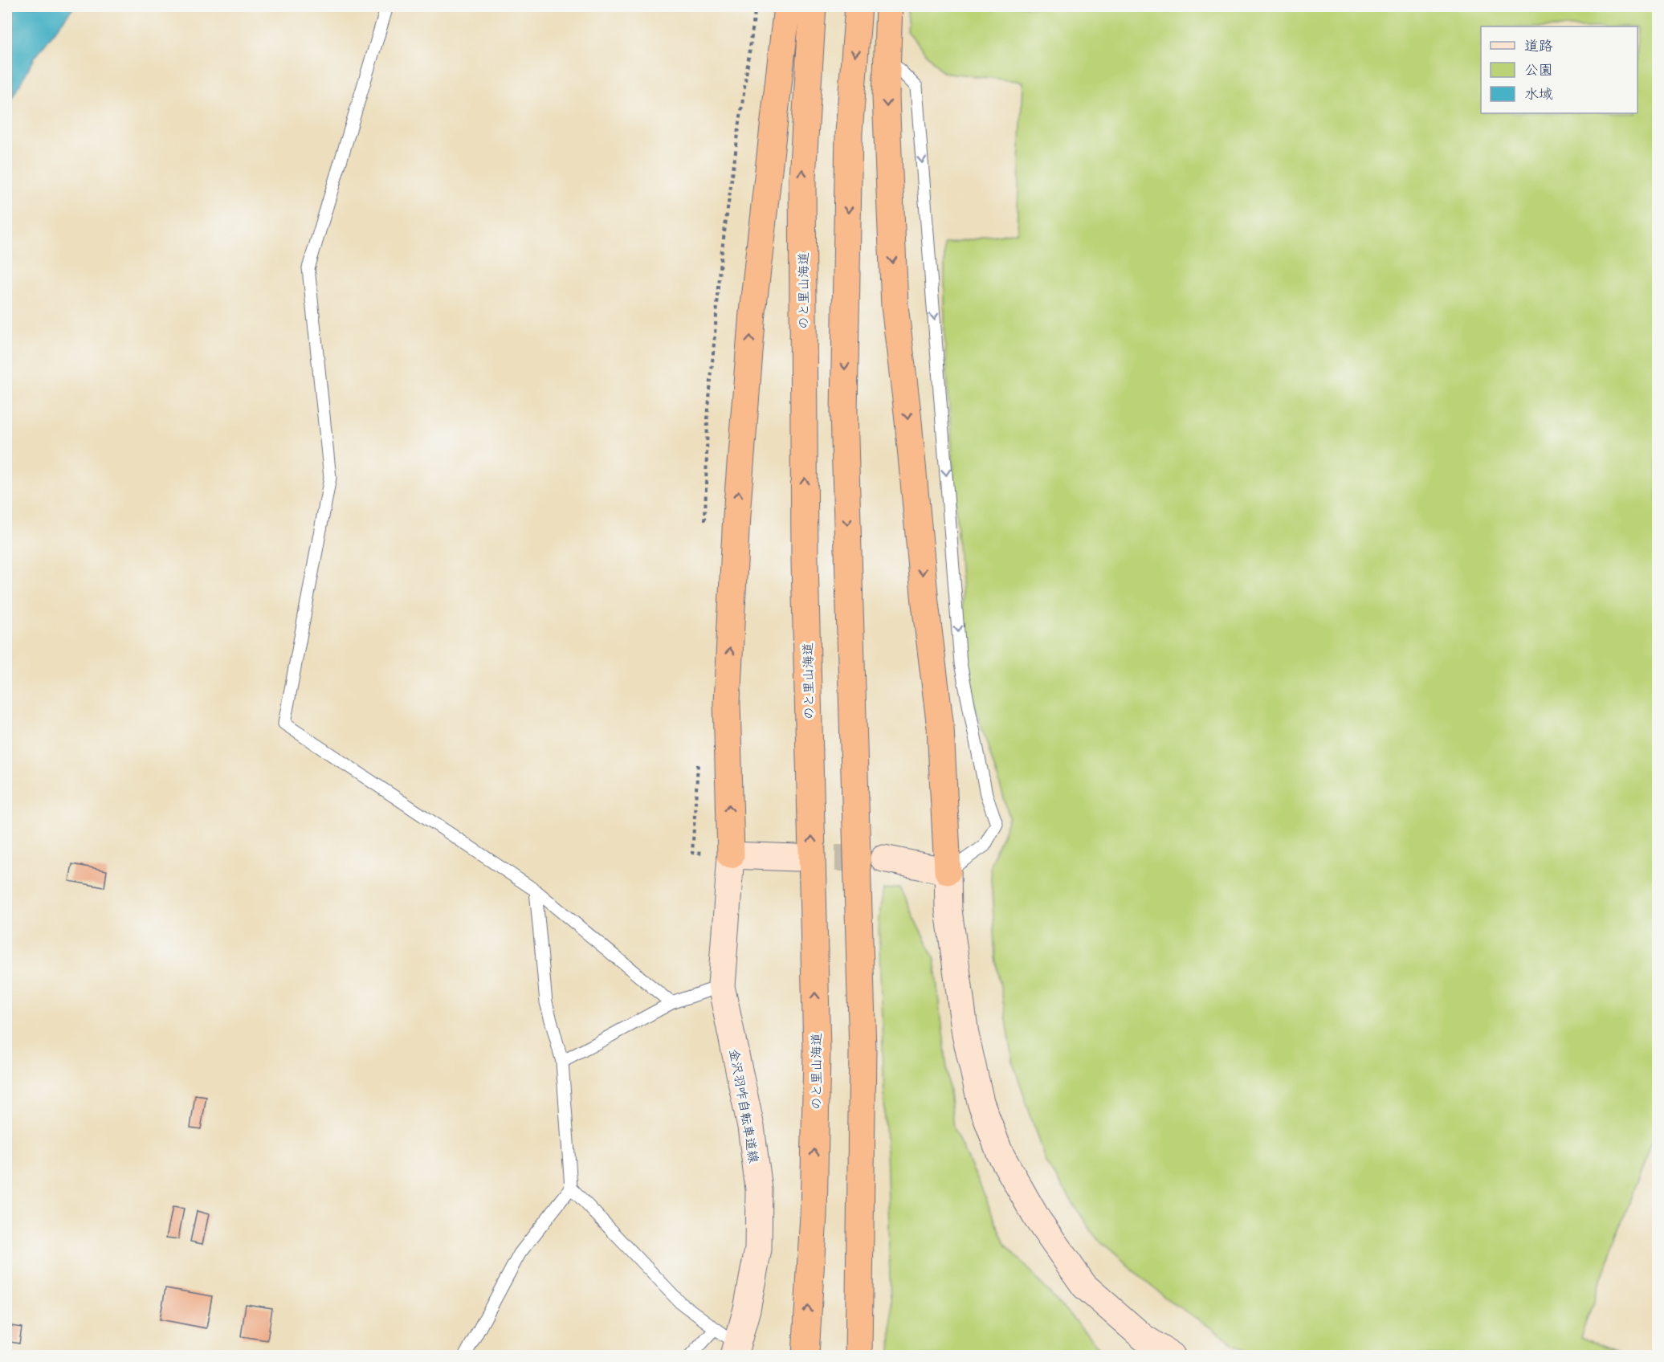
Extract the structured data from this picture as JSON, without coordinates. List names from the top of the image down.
{
  "streets": {
    "highway": ["のと里山海道"],
    "street": ["金沢羽咋自転車道線"]
  },
  "legend": ["道路", "公園", "水域"]
}
